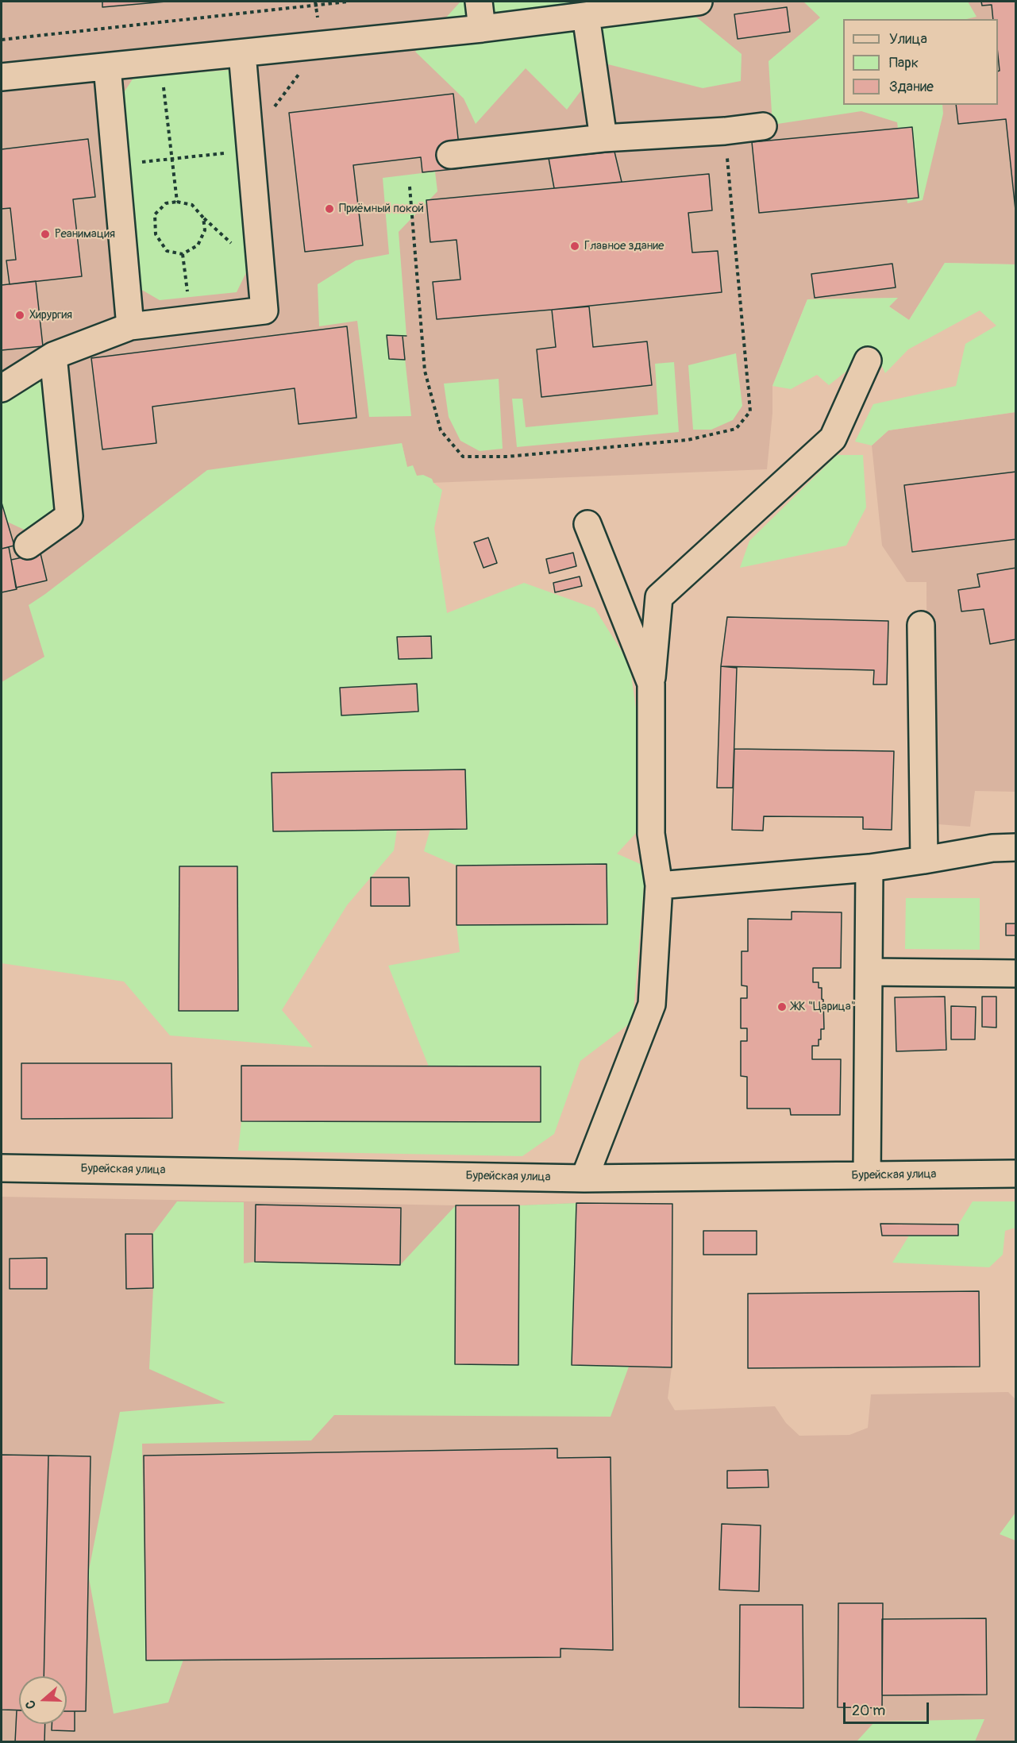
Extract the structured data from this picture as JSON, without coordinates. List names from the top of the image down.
{
  "streets": {
    "street": ["Бурейская улица"]
  },
  "places": [
    "Приёмный покой",
    "Реанимация",
    "Главное здание",
    "Хирургия",
    "ЖК \"Царица\""
  ],
  "legend": ["Улица", "Парк", "Здание"],
  "scale_bar": "20 m",
  "north": "left"
}
